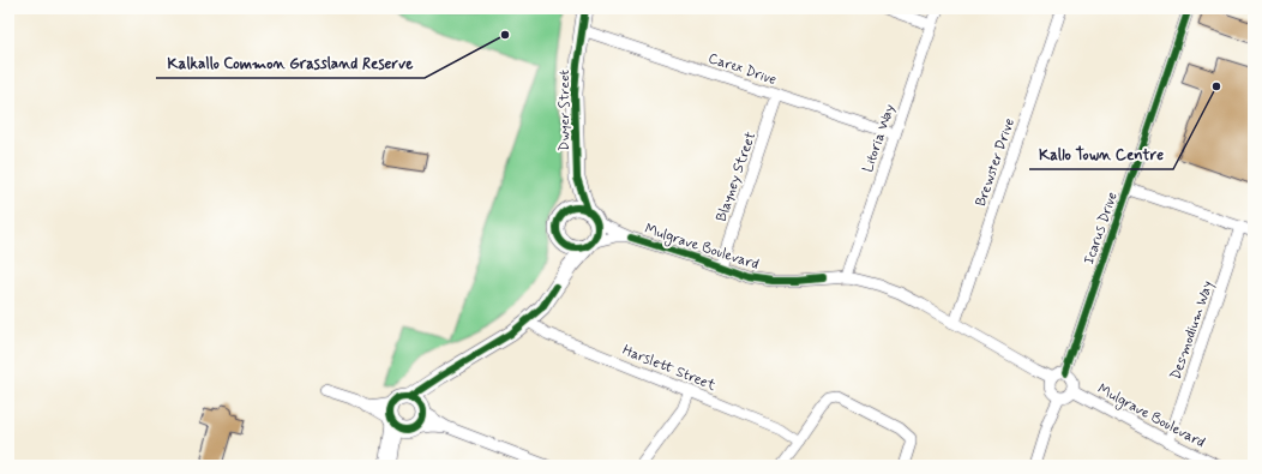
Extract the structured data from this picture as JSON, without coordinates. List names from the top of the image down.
{
  "streets": {
    "street": [
      "Carex Drive",
      "Dwyer Street",
      "Litoria Way",
      "Brewster Drive",
      "Blayney Street",
      "Icarus Drive",
      "Mulgrave Boulevard",
      "Desmodium Way",
      "Harslett Street"
    ]
  },
  "crossings": [
    ["Carex Drive", "Dwyer Street"],
    ["Carex Drive", "Litoria Way"],
    ["Carex Drive", "Blayney Street"],
    ["Dwyer Street", "Mulgrave Boulevard"],
    ["Litoria Way", "Mulgrave Boulevard"],
    ["Brewster Drive", "Mulgrave Boulevard"],
    ["Blayney Street", "Mulgrave Boulevard"],
    ["Icarus Drive", "Mulgrave Boulevard"],
    ["Mulgrave Boulevard", "Desmodium Way"]
  ],
  "places": ["Kalkallo Common Grassland Reserve", "Kallo Town Centre"]
}
